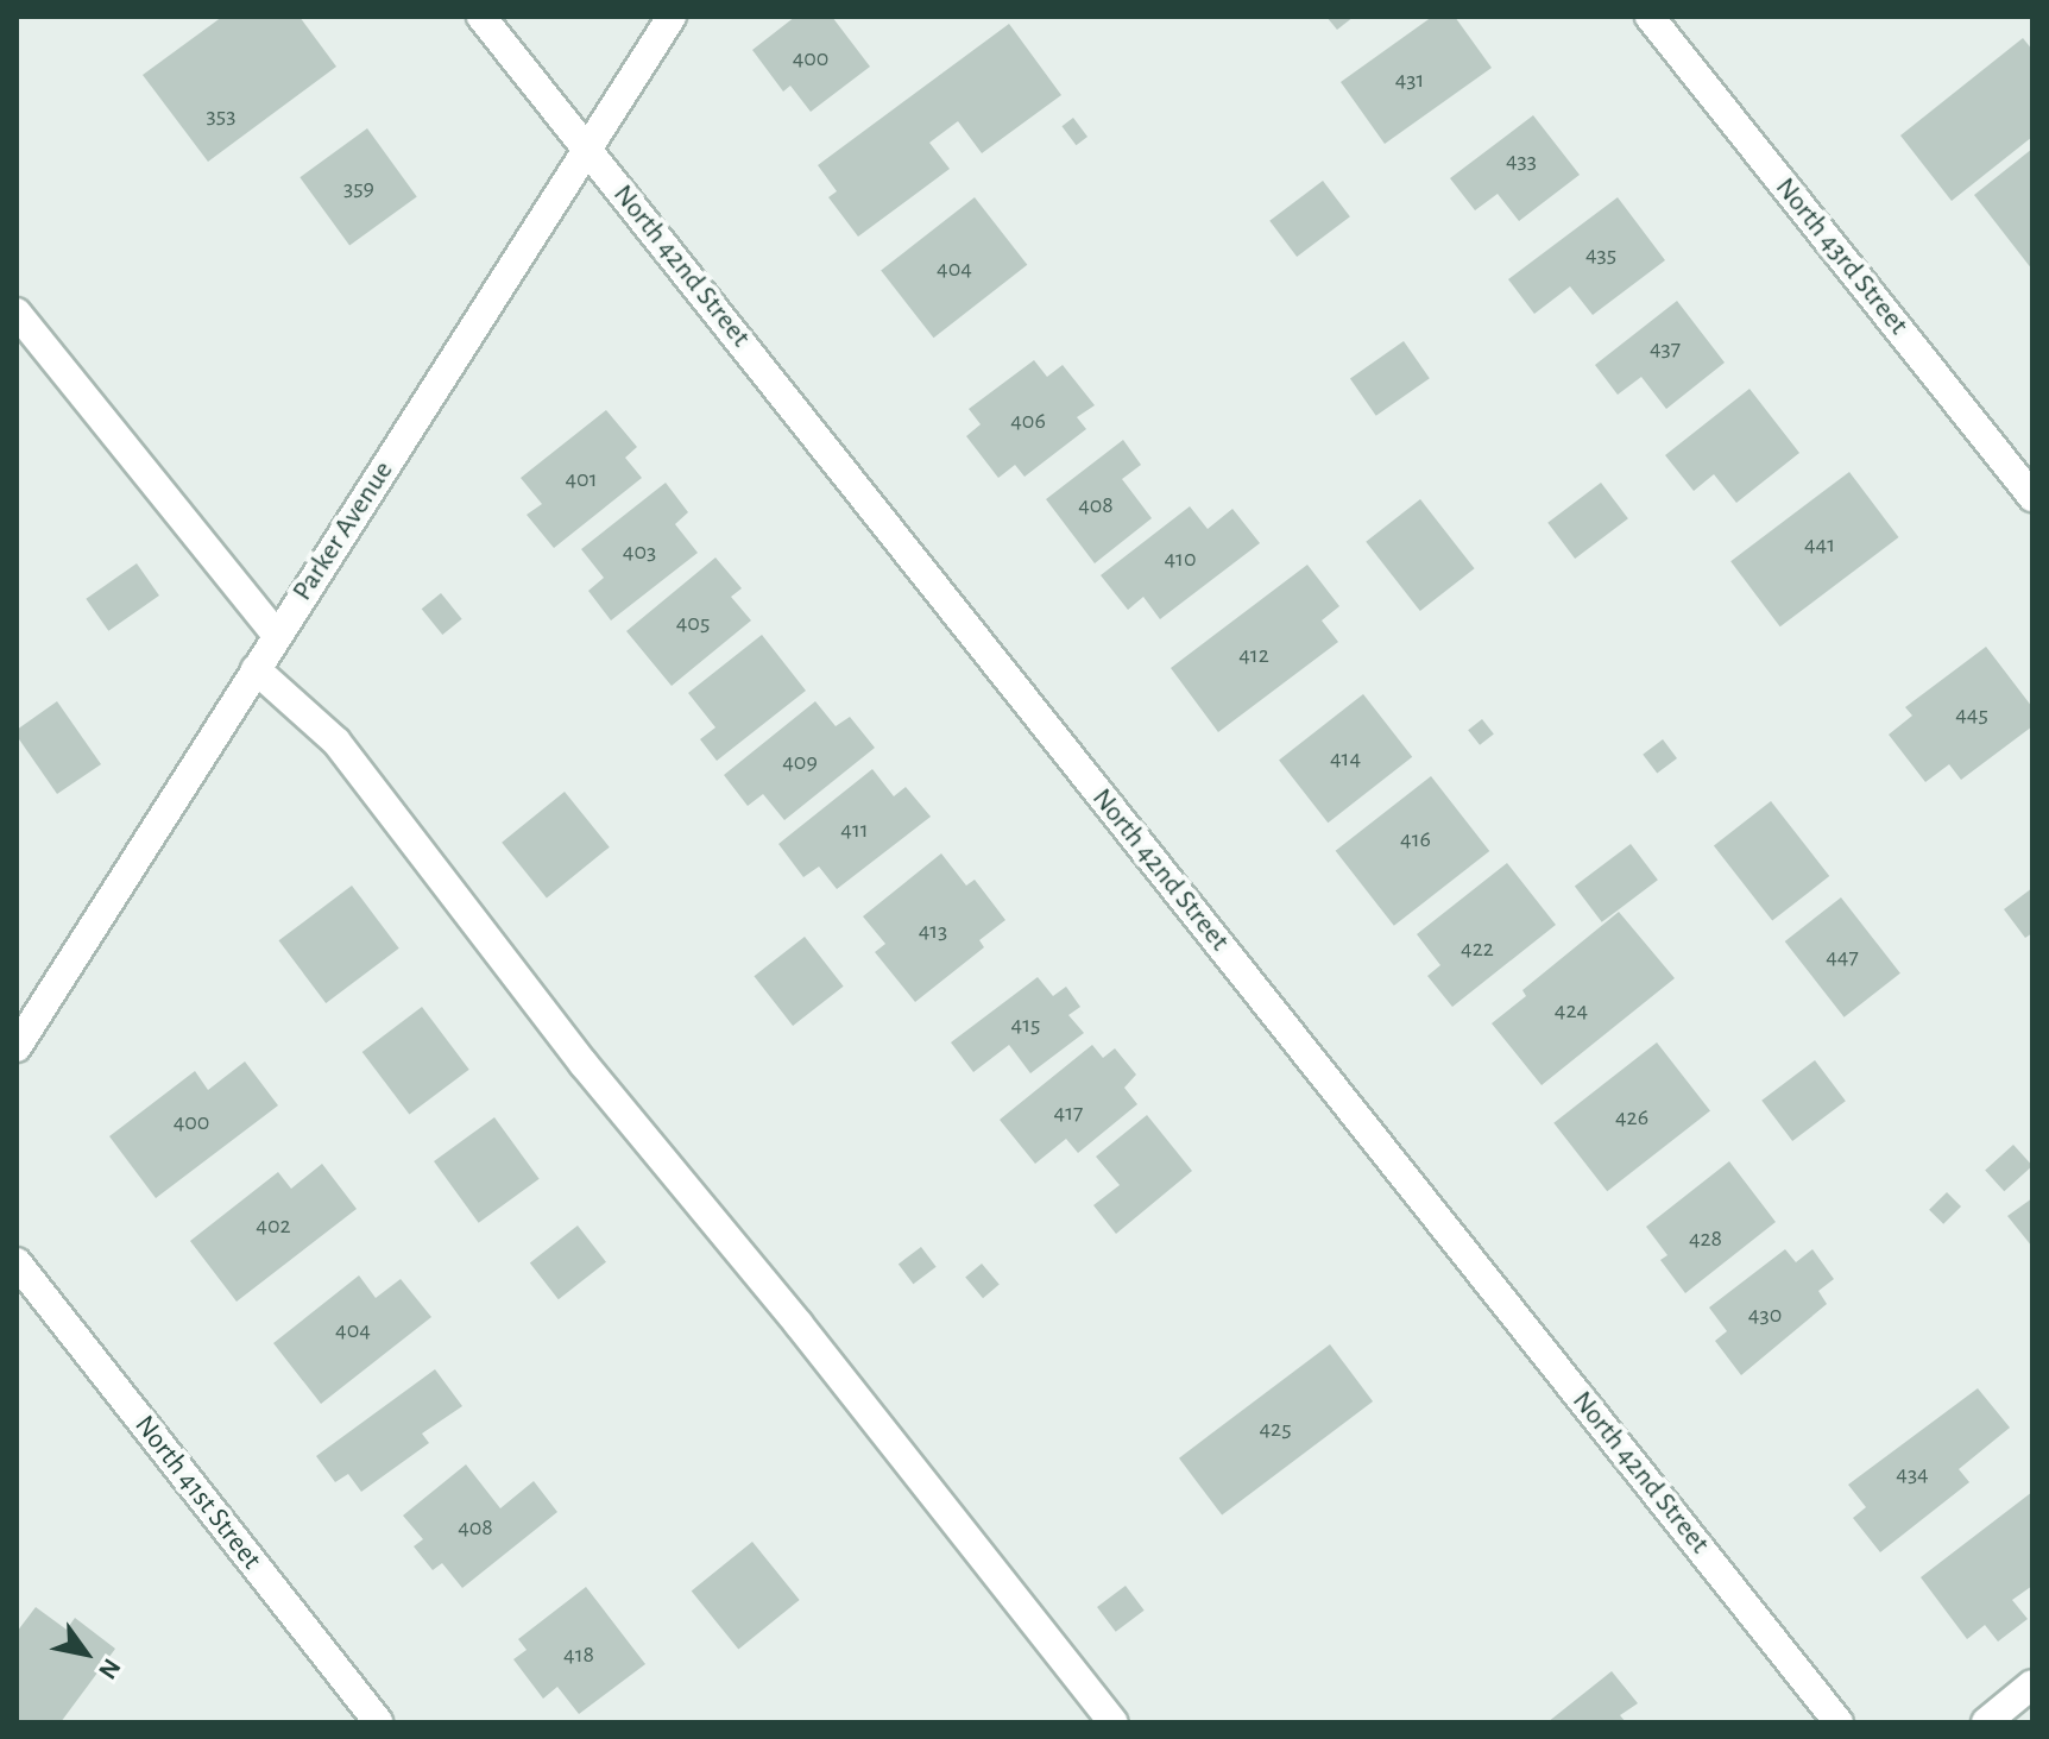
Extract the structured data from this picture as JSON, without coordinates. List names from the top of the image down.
{
  "streets": {
    "street": [
      "North 43rd Street",
      "North 42nd Street",
      "Parker Avenue",
      "North 41st Street"
    ]
  },
  "crossings": [
    ["North 42nd Street", "Parker Avenue"]
  ],
  "house_numbers": [
    "400",
    "431",
    "353",
    "433",
    "359",
    "435",
    "404",
    "437",
    "406",
    "401",
    "408",
    "441",
    "403",
    "410",
    "405",
    "412",
    "445",
    "414",
    "409",
    "411",
    "416",
    "413",
    "422",
    "447",
    "424",
    "415",
    "417",
    "426",
    "400",
    "402",
    "428",
    "430",
    "404",
    "425",
    "434",
    "408",
    "418"
  ],
  "north": "bottom right"
}
